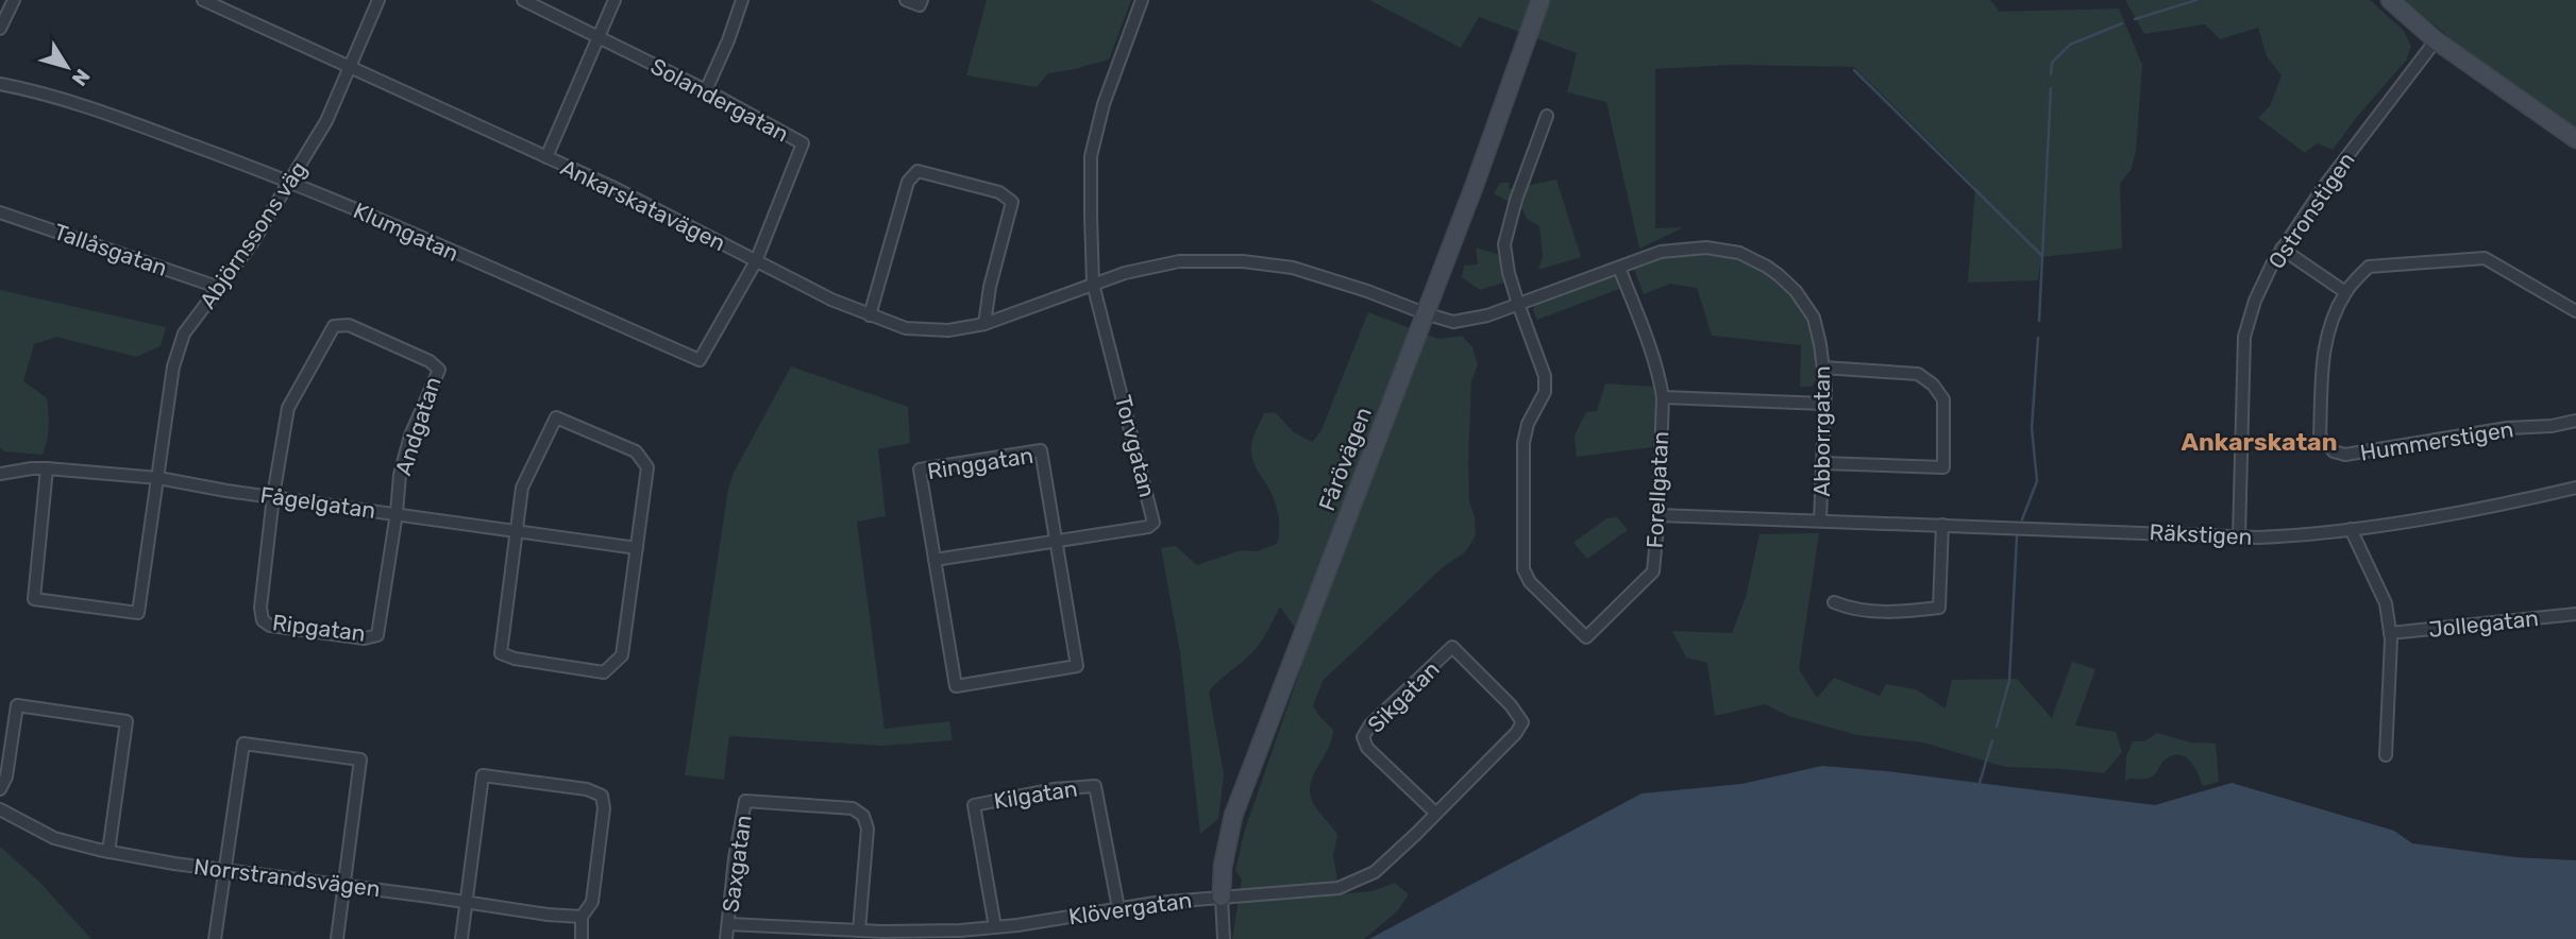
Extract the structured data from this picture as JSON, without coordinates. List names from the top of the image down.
{
  "streets": {
    "street": [
      "Solandergatan",
      "Ankarskatavägen",
      "Ostronstigen",
      "Klumgatan",
      "Abjörnssons väg",
      "Tallåsgatan",
      "Andgatan",
      "Abborrgatan",
      "Hummerstigen",
      "Torvgatan",
      "Fårövägen",
      "Ringgatan",
      "Forellgatan",
      "Fågelgatan",
      "Räkstigen",
      "Jollegatan",
      "Ripgatan",
      "Sikgatan",
      "Kilgatan",
      "Saxgatan",
      "Norrstrandsvägen",
      "Klövergatan"
    ]
  },
  "crossings": [
    ["Solandergatan", "Ankarskatavägen"],
    ["Solandergatan", "Klumgatan"],
    ["Ankarskatavägen", "Klumgatan"],
    ["Ankarskatavägen", "Abjörnssons väg"],
    ["Ankarskatavägen", "Abborrgatan"],
    ["Ankarskatavägen", "Torvgatan"],
    ["Ankarskatavägen", "Fårövägen"],
    ["Ostronstigen", "Räkstigen"],
    ["Klumgatan", "Abjörnssons väg"],
    ["Abjörnssons väg", "Tallåsgatan"],
    ["Abjörnssons väg", "Fågelgatan"],
    ["Andgatan", "Fågelgatan"],
    ["Andgatan", "Ripgatan"],
    ["Abborrgatan", "Fårövägen"],
    ["Abborrgatan", "Forellgatan"],
    ["Abborrgatan", "Räkstigen"],
    ["Torvgatan", "Ringgatan"],
    ["Fårövägen", "Sikgatan"],
    ["Fårövägen", "Klövergatan"],
    ["Forellgatan", "Räkstigen"],
    ["Fågelgatan", "Ripgatan"],
    ["Sikgatan", "Klövergatan"],
    ["Kilgatan", "Klövergatan"],
    ["Saxgatan", "Klövergatan"]
  ],
  "districts": ["Ankarskatan"],
  "north": "bottom right"
}
